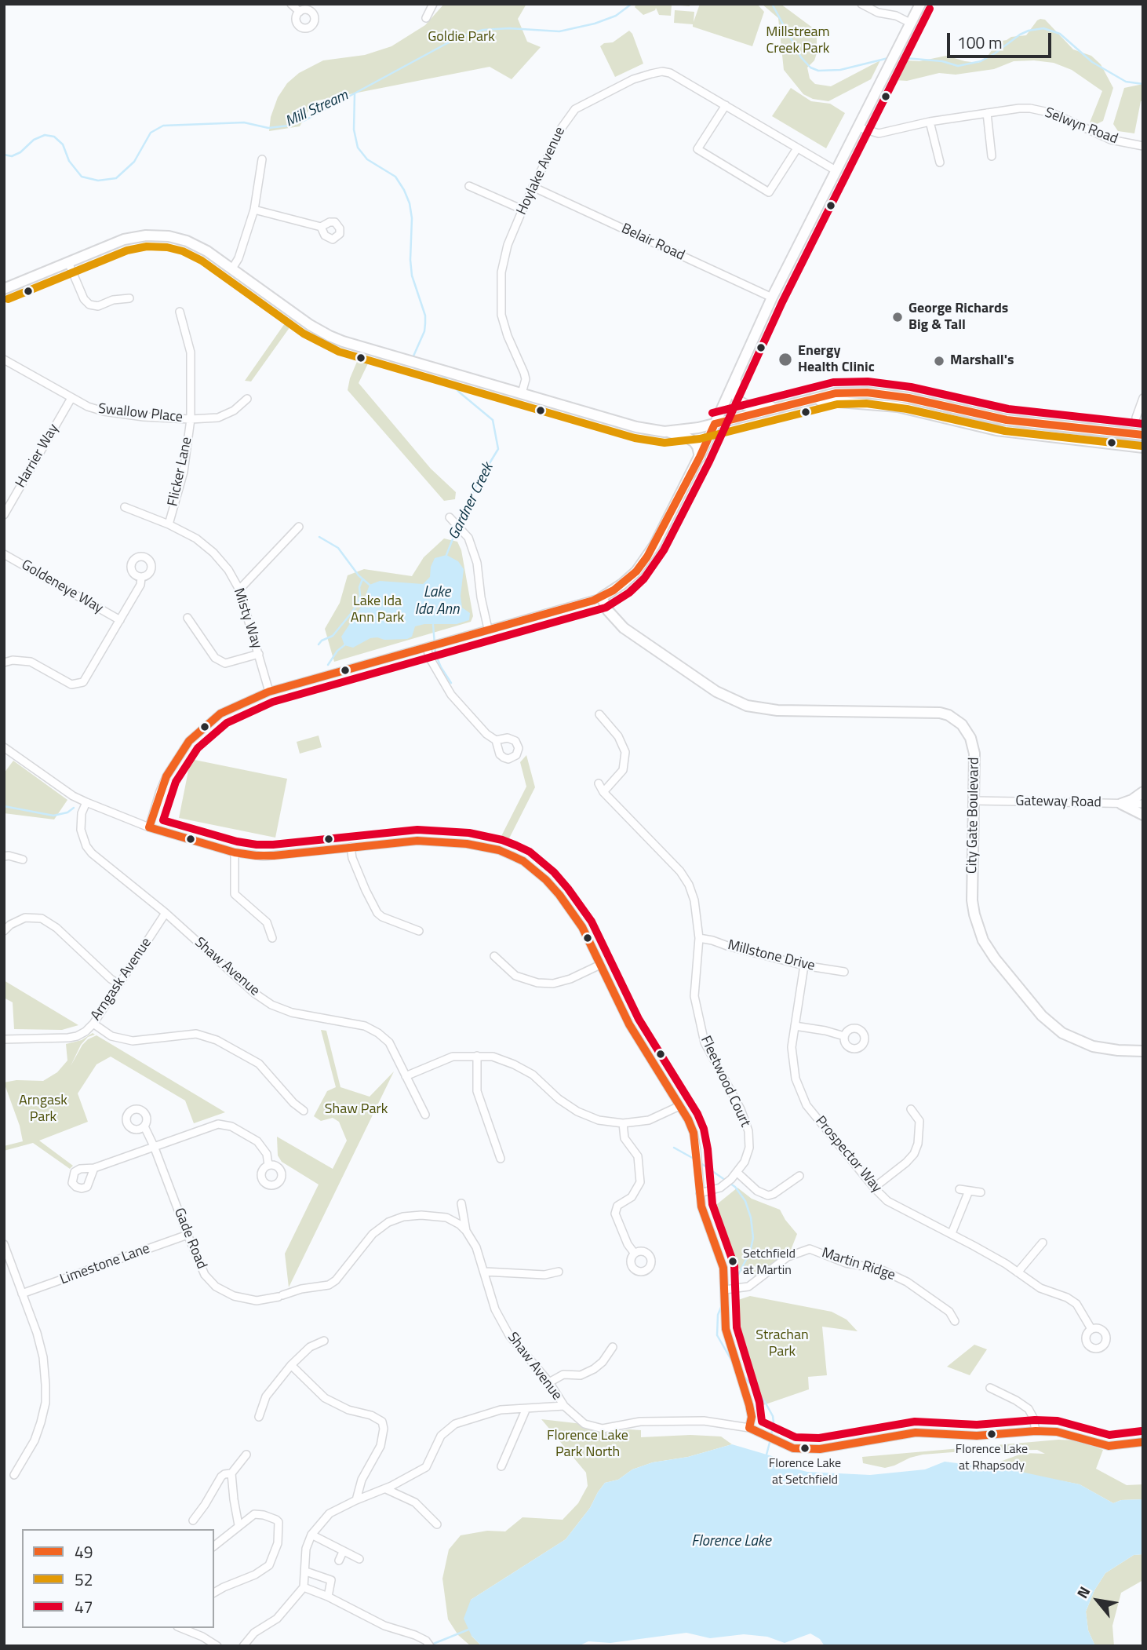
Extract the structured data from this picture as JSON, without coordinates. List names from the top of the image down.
{
  "streets": {
    "main road": ["City Gate Boulevard"],
    "street": [
      "Selwyn Road",
      "Hoylake Avenue",
      "Belair Road",
      "Swallow Place",
      "Harrier Way",
      "Flicker Lane",
      "Goldeneye Way",
      "Misty Way",
      "Gateway Road",
      "Millstone Drive",
      "Shaw Avenue",
      "Arngask Avenue",
      "Fleetwood Court",
      "Prospector Way",
      "Gade Road",
      "Limestone Lane",
      "Martin Ridge"
    ]
  },
  "crossings": [
    ["Hoylake Avenue", "Belair Road"],
    ["Swallow Place", "Harrier Way"],
    ["Swallow Place", "Flicker Lane"],
    ["Flicker Lane", "Misty Way"],
    ["Gateway Road", "City Gate Boulevard"],
    ["Millstone Drive", "Fleetwood Court"],
    ["Millstone Drive", "Prospector Way"],
    ["Shaw Avenue", "Arngask Avenue"],
    ["Shaw Avenue", "Gade Road"],
    ["Gade Road", "Limestone Lane"]
  ],
  "water": [
    "Mill Stream",
    "Gardner Creek",
    "Lake Ida Ann",
    "Florence Lake"
  ],
  "parks": [
    "Millstream Creek Park",
    "Goldie Park",
    "Lake Ida Ann Park",
    "Arngask Park",
    "Shaw Park",
    "Strachan Park",
    "Florence Lake Park North"
  ],
  "places": [
    "George Richards Big & Tall",
    "Energy Health Clinic",
    "Marshall's",
    "Setchfield at Martin",
    "Florence Lake at Rhapsody",
    "Florence Lake at Setchfield"
  ],
  "lines": ["transit line 47", "transit line 52", "transit line 49"],
  "legend": ["49", "52", "47"],
  "scale_bar": "100 m",
  "north": "top left"
}
